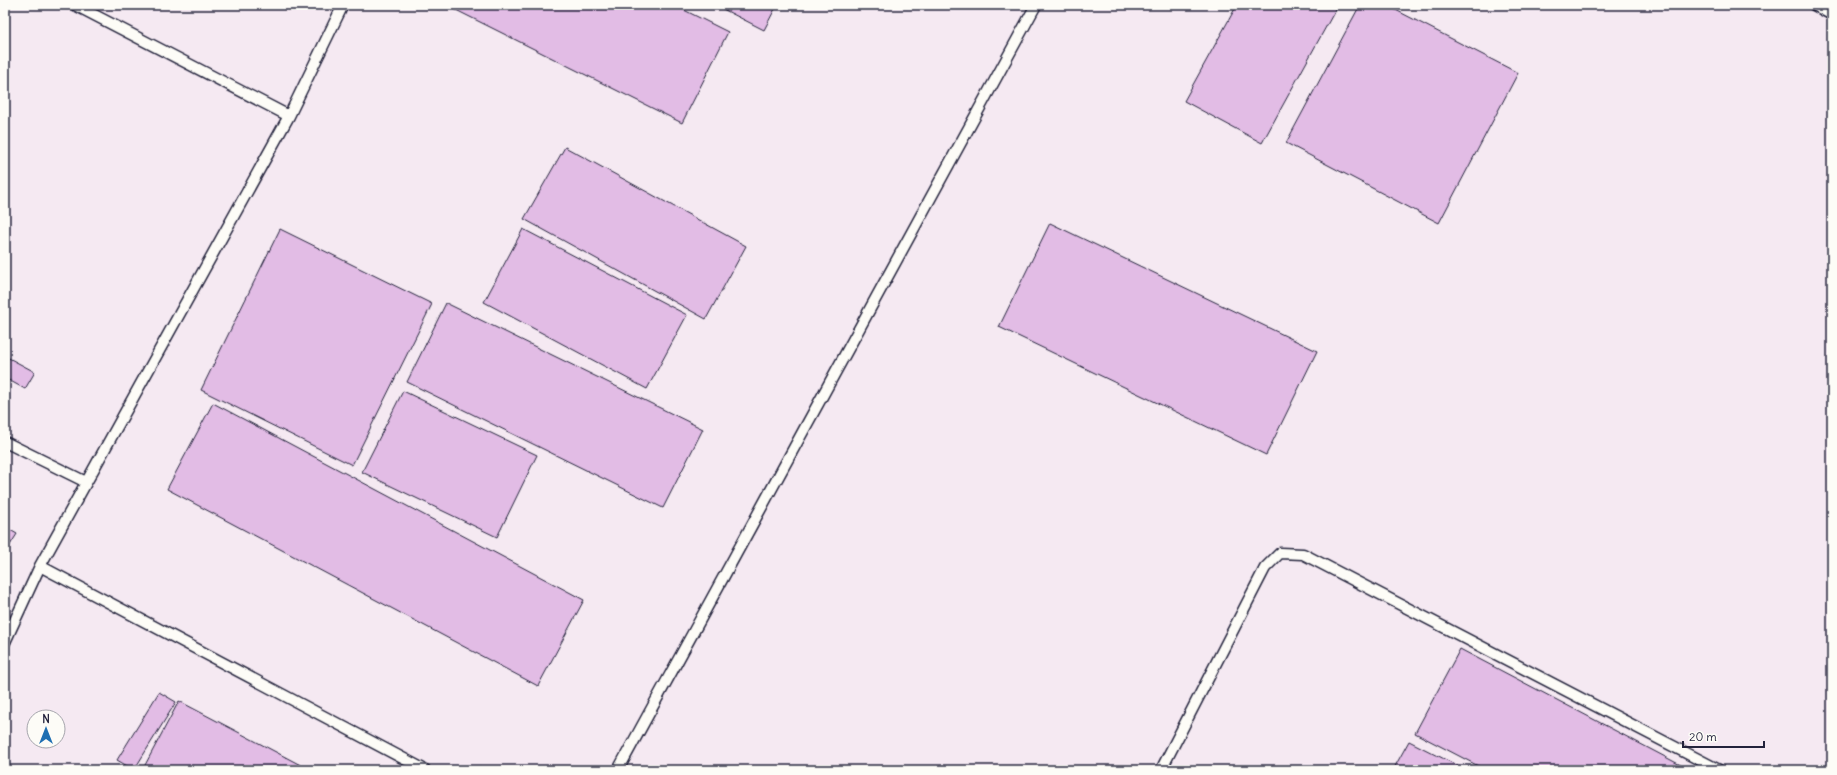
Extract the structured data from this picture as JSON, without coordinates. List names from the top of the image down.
{
  "scale_bar": "20 m",
  "north": "top"
}
